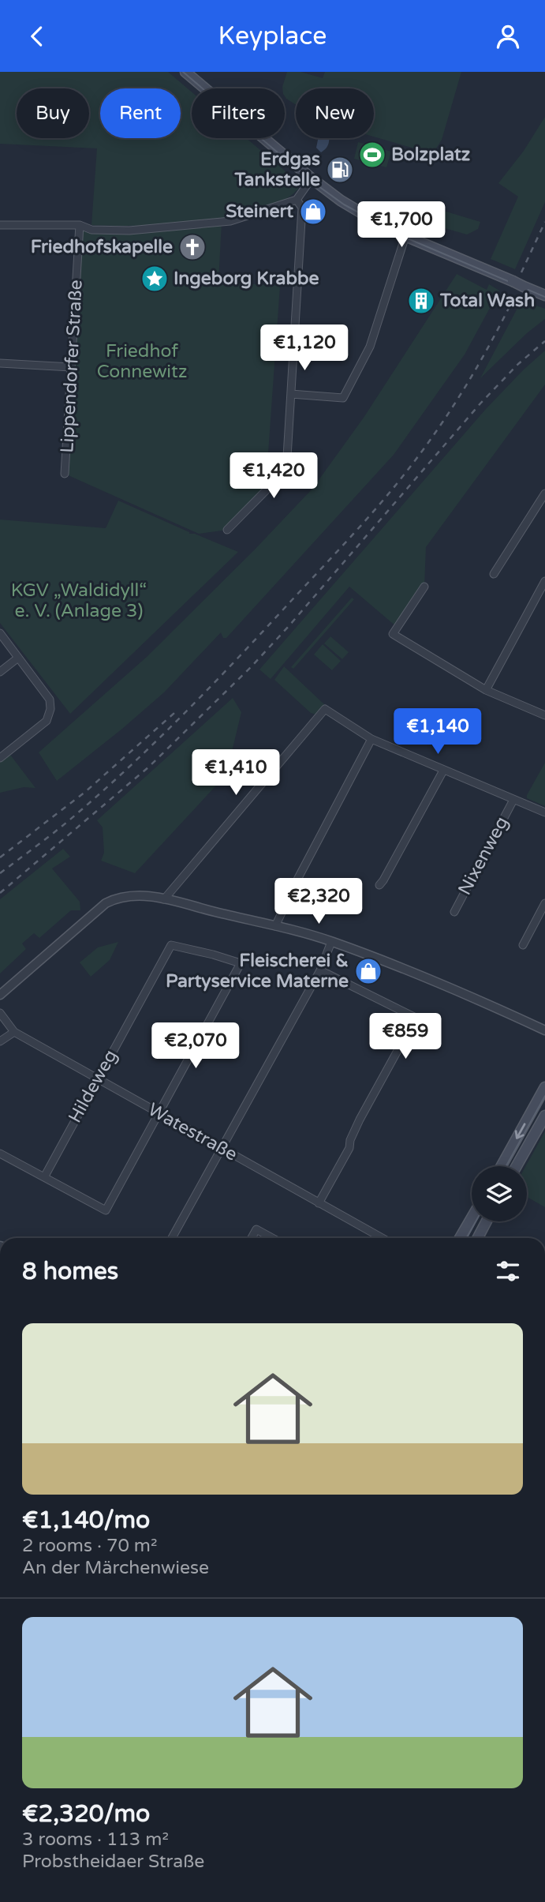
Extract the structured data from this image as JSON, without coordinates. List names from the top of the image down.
{
  "streets": {
    "street": [
      "Lippendorfer Straße",
      "Nixenweg",
      "Hildeweg",
      "Watestraße"
    ]
  },
  "crossings": [
    ["Hildeweg", "Watestraße"]
  ],
  "parks": ["Friedhof Connewitz", "KGV „Waldidyll“ e. V. (Anlage 3)"],
  "places": {
    "sports": ["Bolzplatz"],
    "fuel station": ["Erdgas Tankstelle"],
    "shop": ["Steinert", "Fleischerei & Partyservice Materne"],
    "church": ["Friedhofskapelle"],
    "place": ["Ingeborg Krabbe"],
    "building": ["Total Wash"]
  },
  "page": {
    "header": "Keyplace",
    "chip": [
      "Buy",
      "Rent",
      "Filters",
      "New"
    ],
    "price": [
      "€1,700",
      "€1,120",
      "€1,420",
      "€1,140",
      "€1,410",
      "€2,320",
      "€859",
      "€2,070"
    ],
    "heading": "8 homes",
    "list": [
      {
        "name": "€1,140/mo",
        "note": "2 rooms · 70 m² · An der Märchenwiese"
      },
      {
        "name": "€2,320/mo",
        "note": "3 rooms · 113 m² · Probstheidaer Straße"
      }
    ]
  }
}
